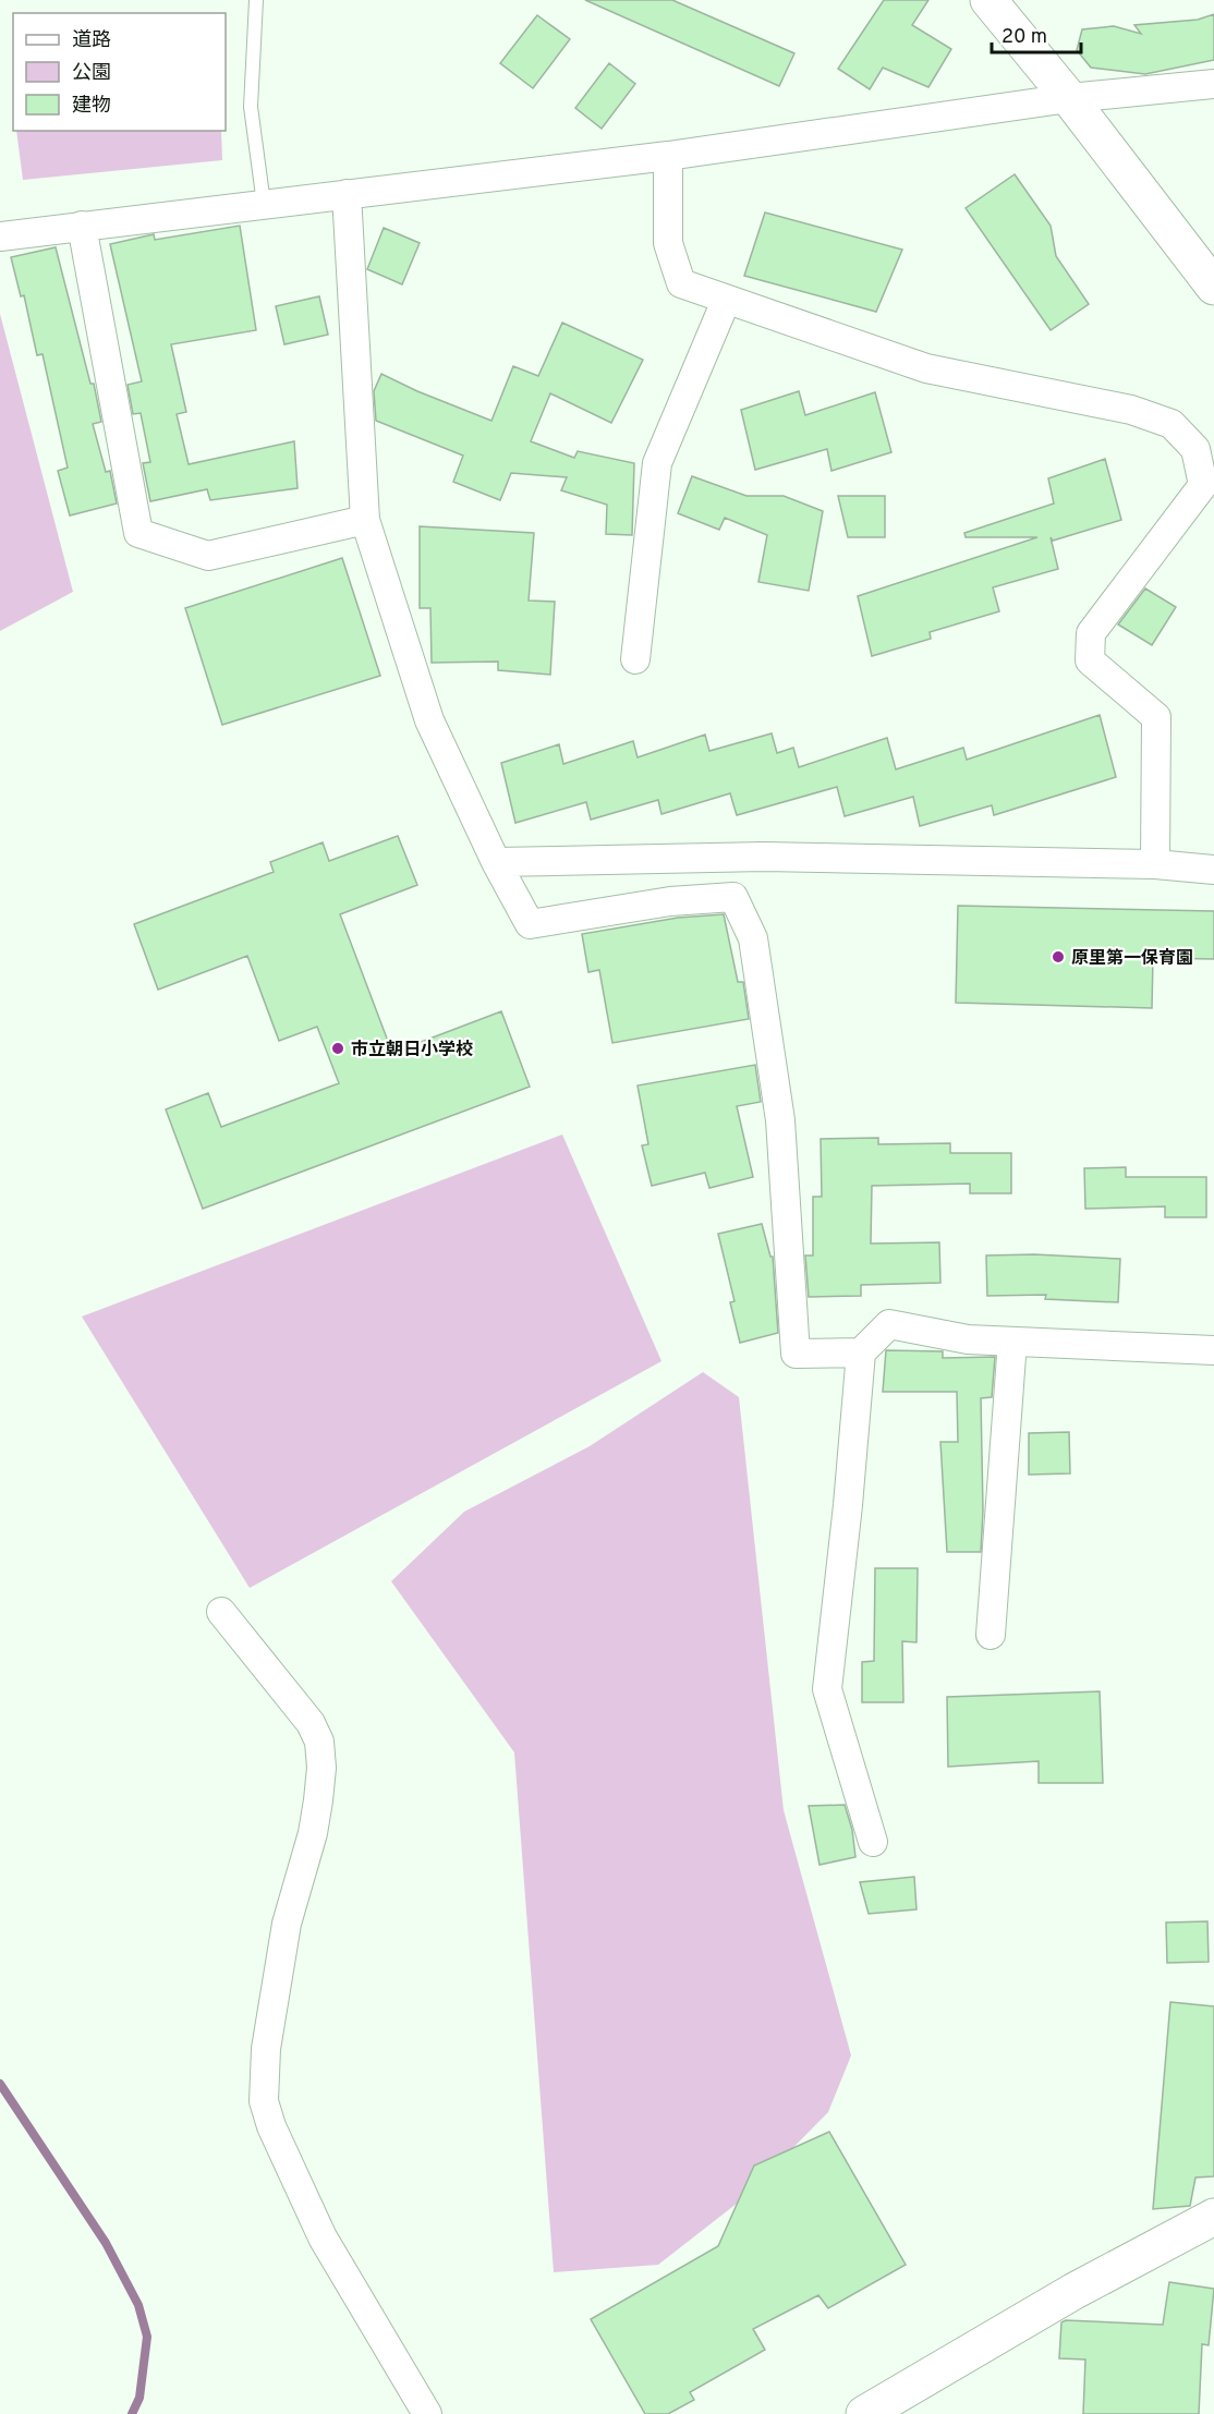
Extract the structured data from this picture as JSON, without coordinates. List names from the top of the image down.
{
  "places": ["原里第一保育園", "市立朝日小学校"],
  "legend": ["道路", "公園", "建物"],
  "scale_bar": "20 m"
}
